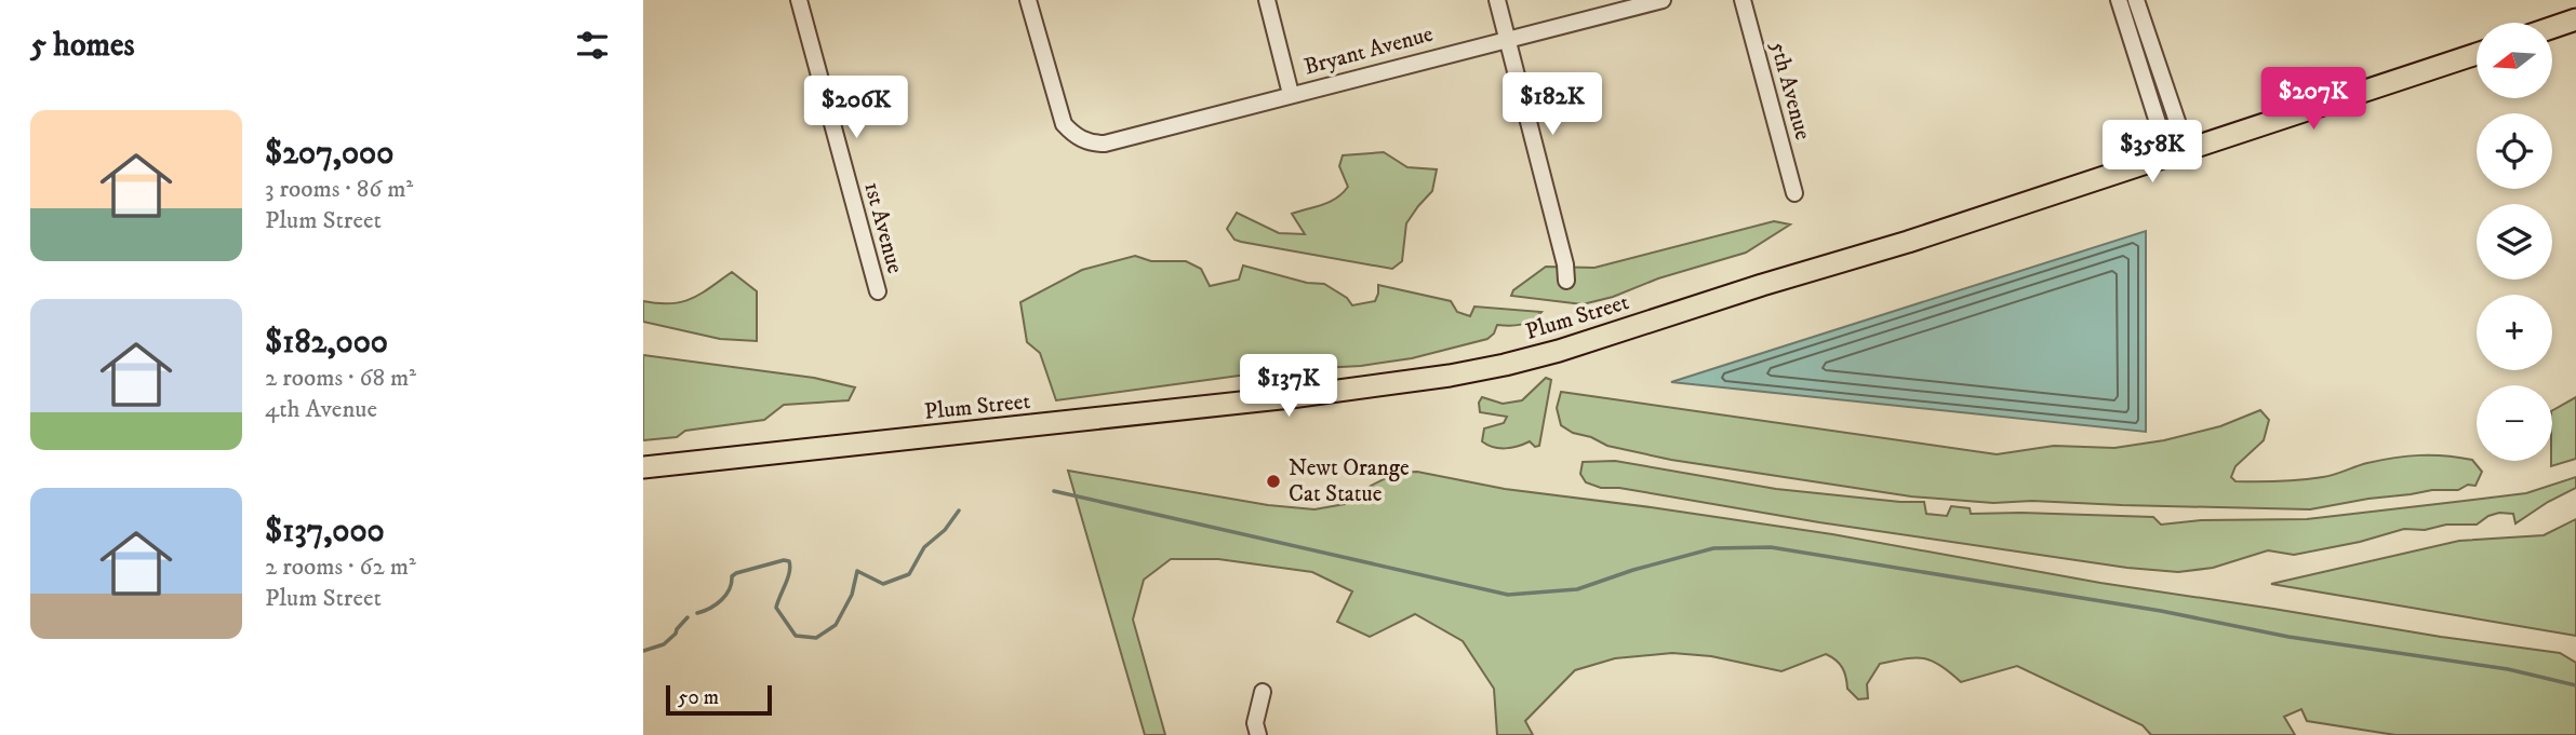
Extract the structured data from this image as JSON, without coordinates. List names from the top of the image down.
{
  "streets": {
    "main road": ["Plum Street"],
    "street": ["Bryant Avenue", "5th Avenue", "1st Avenue"]
  },
  "places": ["Newt Orange Cat Statue"],
  "scale_bar": "50 m",
  "north": "left",
  "page": {
    "heading": "5 homes",
    "map_buttons": ["+", "−"],
    "price": [
      "$207K",
      "$182K",
      "$206K",
      "$358K",
      "$137K"
    ],
    "list": [
      {
        "name": "$207,000",
        "note": "3 rooms · 86 m² · Plum Street"
      },
      {
        "name": "$182,000",
        "note": "2 rooms · 68 m² · 4th Avenue"
      },
      {
        "name": "$137,000",
        "note": "2 rooms · 62 m² · Plum Street"
      }
    ],
    "scale": "50 m"
  }
}
